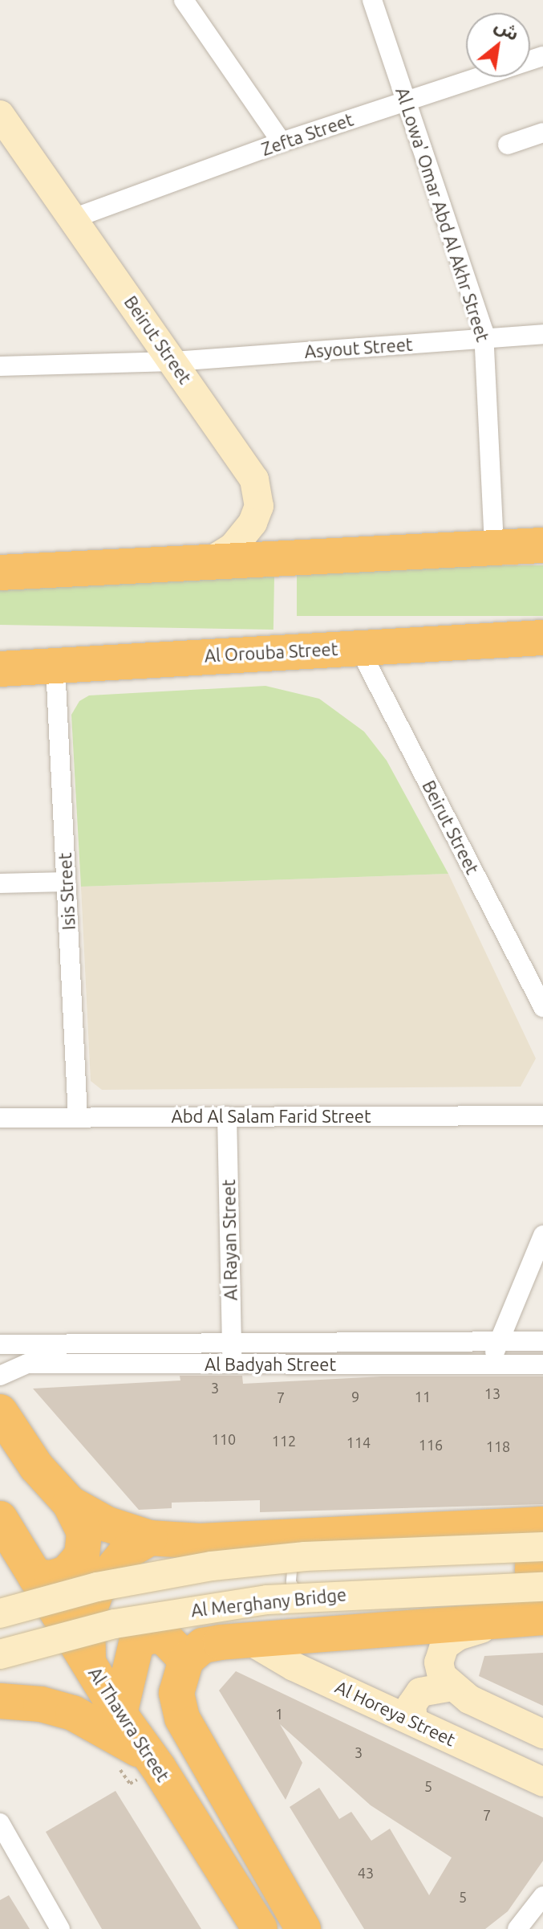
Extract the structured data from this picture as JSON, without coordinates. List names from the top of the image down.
{
  "streets": {
    "highway": ["Al Orouba Street", "Al Thawra Street"],
    "street": [
      "Zefta Street",
      "Al Lowa' Omar Abd Al Akhr Street",
      "Beirut Street",
      "Asyout Street",
      "Isis Street",
      "Abd Al Salam Farid Street",
      "Al Rayan Street",
      "Al Badyah Street",
      "Al Merghany Bridge",
      "Al Horeya Street"
    ]
  },
  "crossings": [
    ["Zefta Street", "Al Lowa' Omar Abd Al Akhr Street"],
    ["Zefta Street", "Beirut Street"],
    ["Al Lowa' Omar Abd Al Akhr Street", "Asyout Street"],
    ["Beirut Street", "Asyout Street"],
    ["Beirut Street", "Al Orouba Street"],
    ["Al Orouba Street", "Isis Street"],
    ["Isis Street", "Abd Al Salam Farid Street"],
    ["Abd Al Salam Farid Street", "Al Rayan Street"],
    ["Al Rayan Street", "Al Badyah Street"]
  ],
  "house_numbers": [
    "3",
    "13",
    "9",
    "11",
    "7",
    "110",
    "112",
    "114",
    "116",
    "118",
    "1",
    "3",
    "5",
    "7",
    "43",
    "5"
  ],
  "north": "top right"
}
